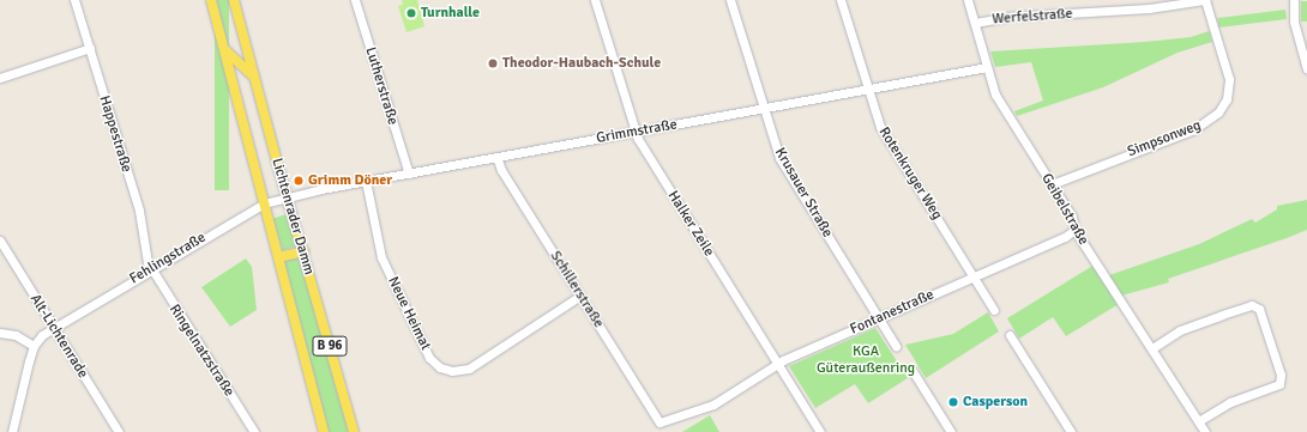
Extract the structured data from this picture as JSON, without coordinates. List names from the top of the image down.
{
  "streets": {
    "main road": ["Lichtenrader Damm", "B 96"],
    "street": [
      "Werfelstraße",
      "Lutherstraße",
      "Grimmstraße",
      "Happestraße",
      "Simpsonweg",
      "Rotenkruger Weg",
      "Krusauer Straße",
      "Geibelstraße",
      "Halker Zeile",
      "Fehlingstraße",
      "Schillerstraße",
      "Fontanestraße",
      "Neue Heimat",
      "Alt-Lichtenrade",
      "Ringelnatzstraße"
    ]
  },
  "crossings": [
    ["Werfelstraße", "Simpsonweg"],
    ["Werfelstraße", "Geibelstraße"],
    ["Lutherstraße", "Grimmstraße"],
    ["Grimmstraße", "Rotenkruger Weg"],
    ["Grimmstraße", "Krusauer Straße"],
    ["Grimmstraße", "Geibelstraße"],
    ["Grimmstraße", "Lichtenrader Damm"],
    ["Grimmstraße", "Halker Zeile"],
    ["Grimmstraße", "Fehlingstraße"],
    ["Grimmstraße", "Schillerstraße"],
    ["Grimmstraße", "Neue Heimat"],
    ["Happestraße", "Fehlingstraße"],
    ["Happestraße", "Ringelnatzstraße"],
    ["Simpsonweg", "Geibelstraße"],
    ["Rotenkruger Weg", "Fontanestraße"],
    ["Krusauer Straße", "Fontanestraße"],
    ["Geibelstraße", "Fontanestraße"],
    ["Lichtenrader Damm", "Fehlingstraße"],
    ["Halker Zeile", "Fontanestraße"],
    ["Fehlingstraße", "Alt-Lichtenrade"],
    ["Fehlingstraße", "Ringelnatzstraße"],
    ["Schillerstraße", "Fontanestraße"],
    ["Schillerstraße", "Neue Heimat"]
  ],
  "parks": ["KGA Güteraußenring"],
  "places": [
    "Turnhalle",
    "Theodor-Haubach-Schule",
    "Grimm Döner",
    "Casperson"
  ]
}
